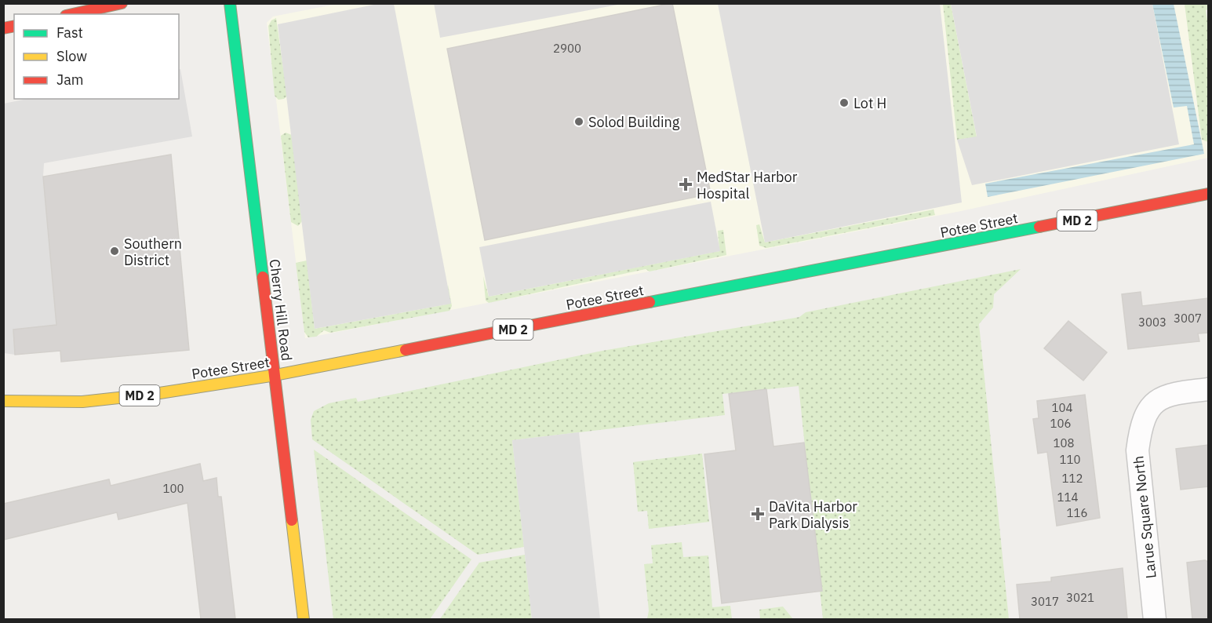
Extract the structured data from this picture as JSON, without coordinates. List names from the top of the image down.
{
  "streets": {
    "main road": ["MD 2", "Potee Street", "Cherry Hill Road"],
    "street": ["Larue Square North"]
  },
  "crossings": [
    ["Potee Street", "Cherry Hill Road"]
  ],
  "places": {
    "other": ["Lot H", "Solod Building", "Southern District"],
    "health": ["MedStar Harbor Hospital", "DaVita Harbor Park Dialysis"]
  },
  "house_numbers": [
    "2900",
    "3007",
    "3003",
    "104",
    "106",
    "108",
    "110",
    "112",
    "100",
    "114",
    "116",
    "3021",
    "3017"
  ],
  "legend": ["Fast", "Slow", "Jam"]
}
